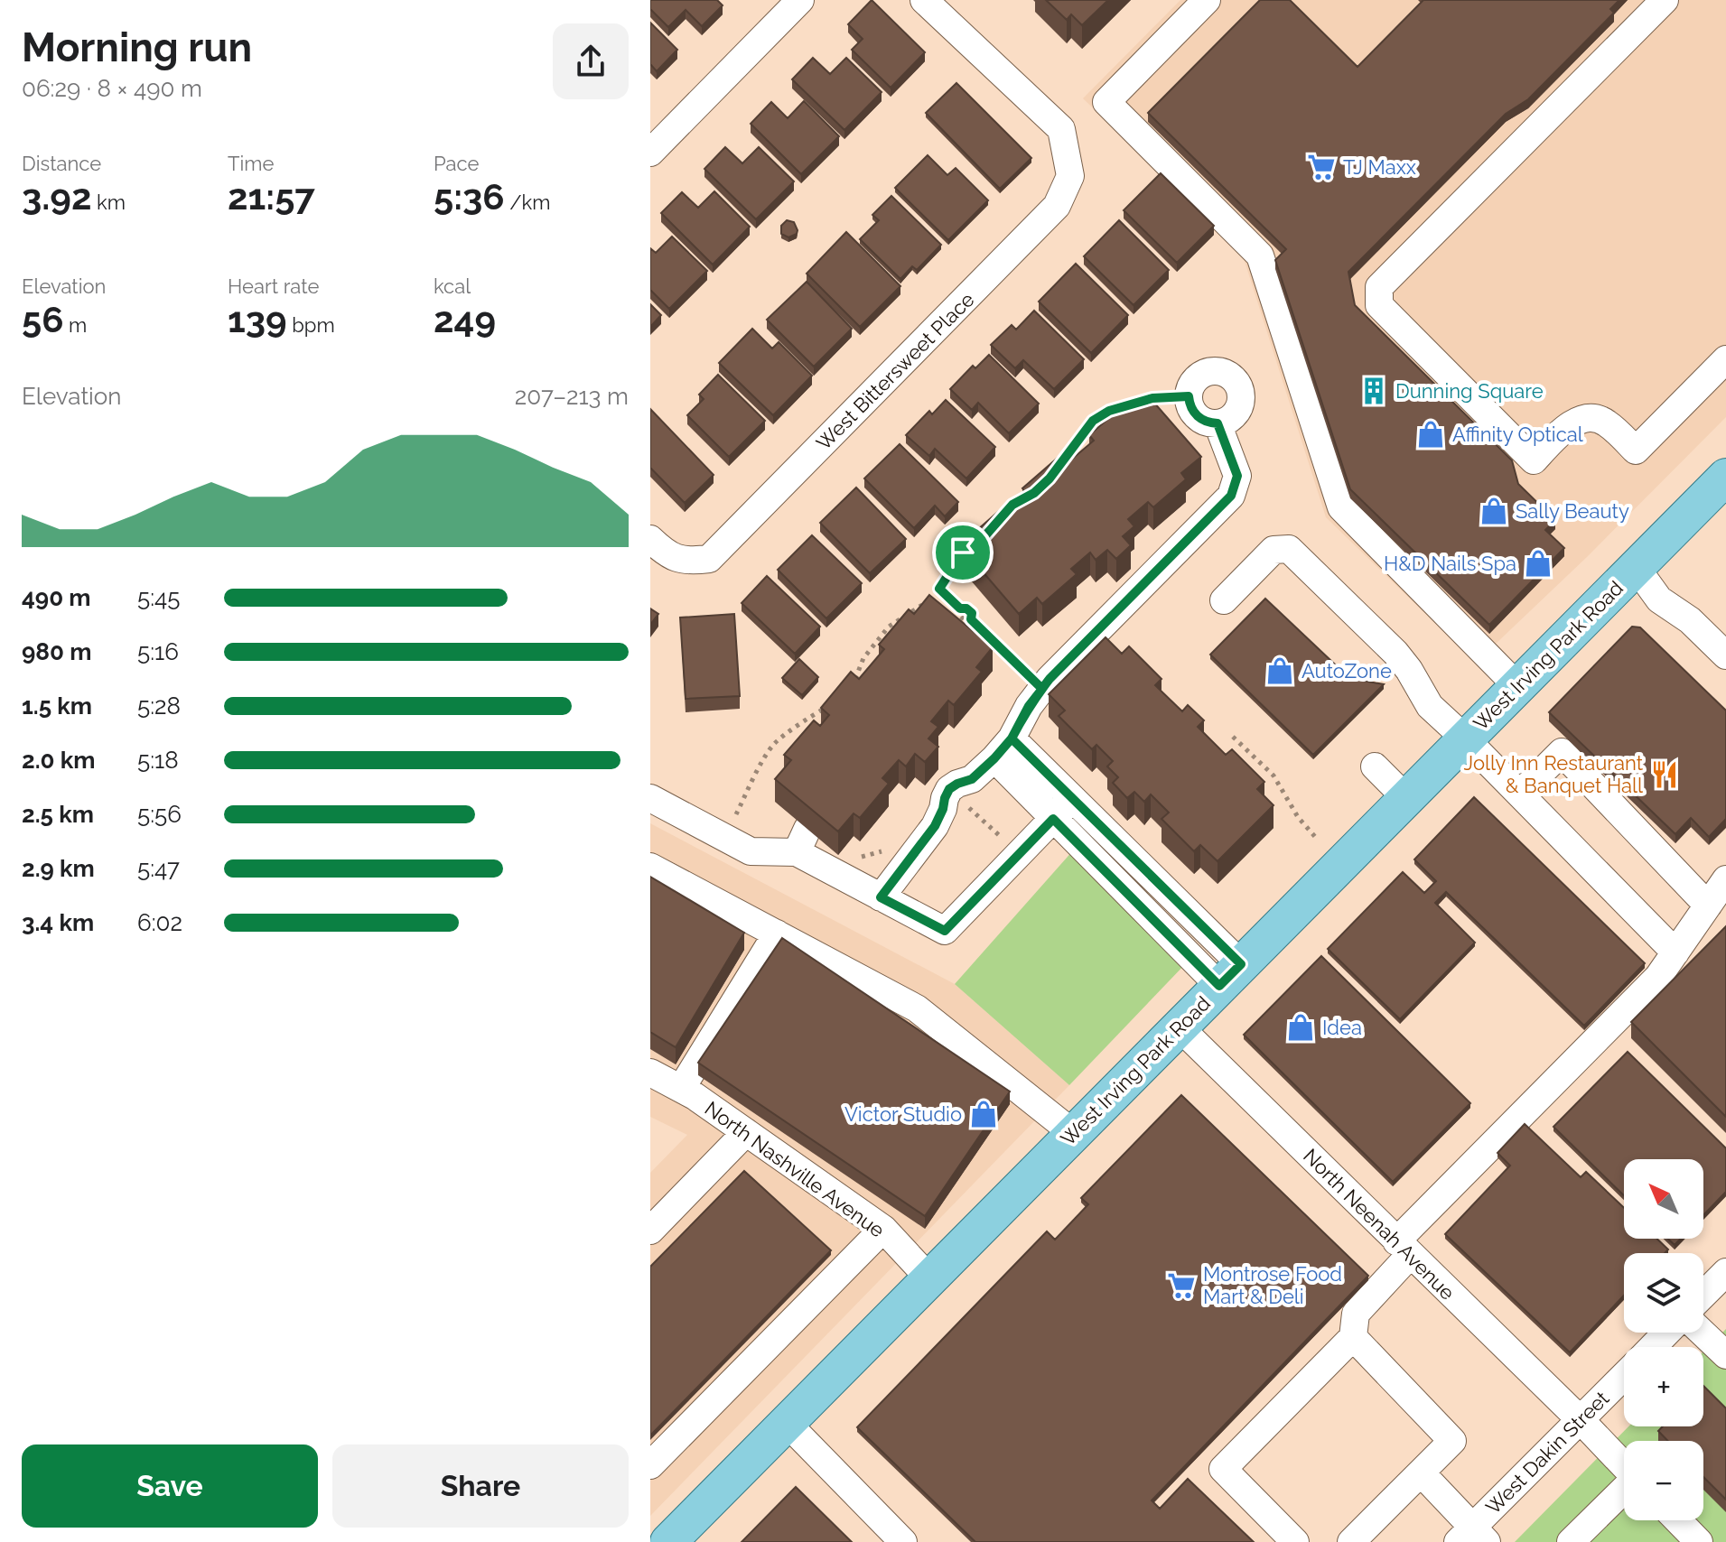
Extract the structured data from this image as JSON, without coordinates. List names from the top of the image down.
{
  "streets": {
    "main road": ["West Irving Park Road"],
    "street": [
      "West Bittersweet Place",
      "North Nashville Avenue",
      "North Neenah Avenue",
      "West Dakin Street"
    ]
  },
  "crossings": [
    ["West Irving Park Road", "North Nashville Avenue"],
    ["West Irving Park Road", "North Neenah Avenue"],
    ["North Neenah Avenue", "West Dakin Street"]
  ],
  "places": {
    "supermarket": ["TJ Maxx", "Montrose Food Mart & Deli"],
    "building": ["Dunning Square"],
    "shop": [
      "Affinity Optical",
      "Sally Beauty",
      "H&D Nails Spa",
      "AutoZone",
      "Idea",
      "Victor Studio"
    ],
    "restaurant": ["Jolly Inn Restaurant & Banquet Hall"]
  },
  "north": "top left",
  "page": {
    "heading": ["Morning run", "06:29 · 8 × 490 m"],
    "stats": [
      ["Distance", "3.92 km"],
      ["Time", "21:57"],
      ["Pace", "5:36 /km"],
      ["Elevation", "56 m"],
      ["Heart rate", "139 bpm"],
      ["kcal", "249"]
    ],
    "chart": ["Elevation", "207–213 m"],
    "list": [
      {
        "name": "490 m",
        "note": "5:45"
      },
      {
        "name": "980 m",
        "note": "5:16"
      },
      {
        "name": "1.5 km",
        "note": "5:28"
      },
      {
        "name": "2.0 km",
        "note": "5:18"
      },
      {
        "name": "2.5 km",
        "note": "5:56"
      },
      {
        "name": "2.9 km",
        "note": "5:47"
      },
      {
        "name": "3.4 km",
        "note": "6:02"
      }
    ],
    "map_buttons": ["+", "−"],
    "buttons": ["Save", "Share"]
  }
}
